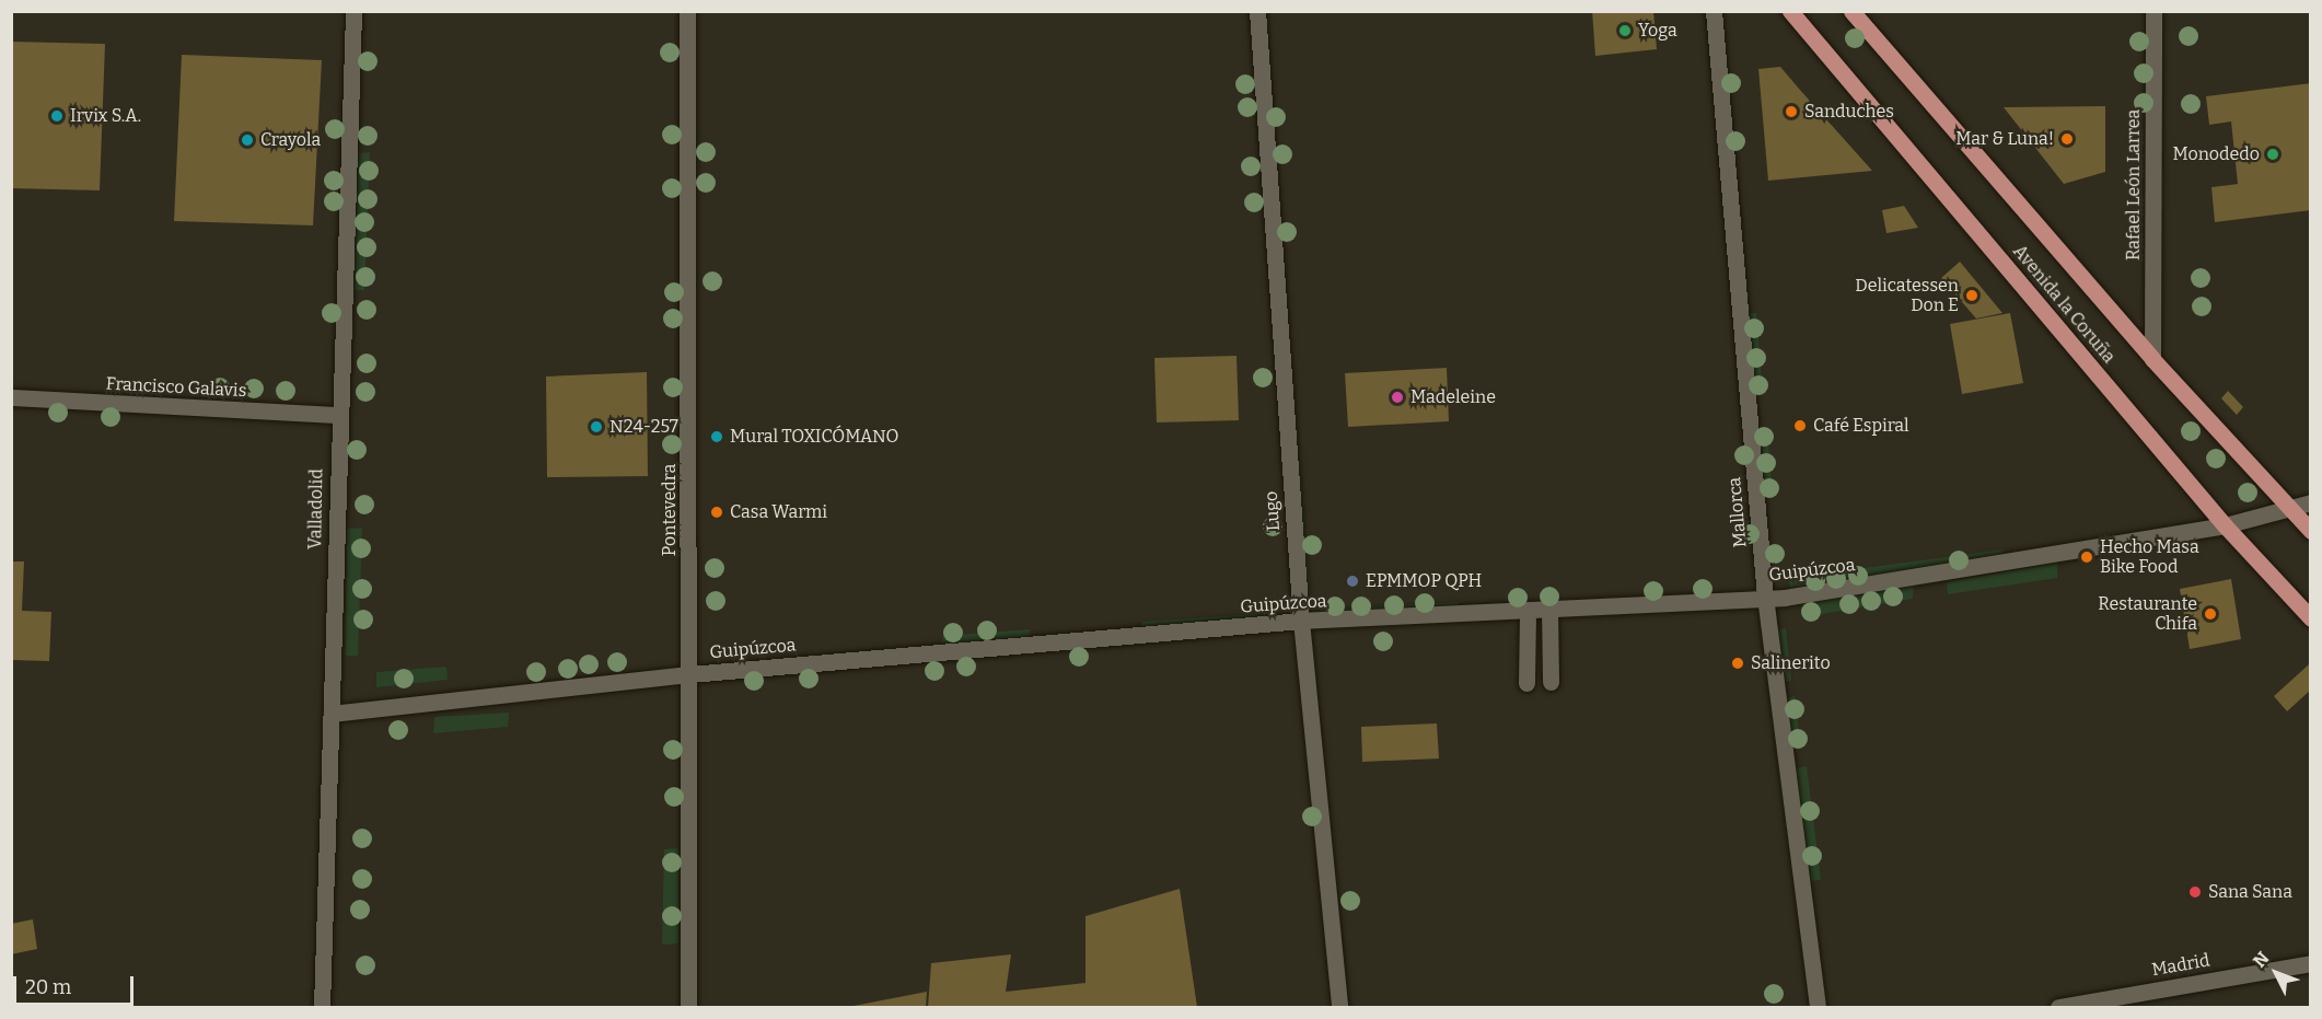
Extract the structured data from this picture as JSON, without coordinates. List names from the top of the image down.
{
  "streets": {
    "main road": ["Avenida la Coruña"],
    "street": [
      "Rafael León Larrea",
      "Francisco Galavis",
      "Valladolid",
      "Pontevedra",
      "Lugo",
      "Mallorca",
      "Guipúzcoa",
      "Madrid"
    ]
  },
  "crossings": [
    ["Rafael León Larrea", "Avenida la Coruña"],
    ["Avenida la Coruña", "Guipúzcoa"],
    ["Francisco Galavis", "Valladolid"],
    ["Valladolid", "Guipúzcoa"],
    ["Pontevedra", "Guipúzcoa"],
    ["Lugo", "Guipúzcoa"],
    ["Mallorca", "Guipúzcoa"]
  ],
  "places": [
    "Yoga",
    "Sanduches",
    "Irvix S.A.",
    "Mar & Luna!",
    "Crayola",
    "Monodedo",
    "Delicatessen Don E",
    "Madeleine",
    "Café Espiral",
    "N24-257",
    "Mural TOXICÓMANO",
    "Casa Warmi",
    "Hecho Masa Bike Food",
    "EPMMOP QPH",
    "Restaurante Chifa",
    "Salinerito",
    "Sana Sana"
  ],
  "scale_bar": "20 m",
  "north": "top left"
}
